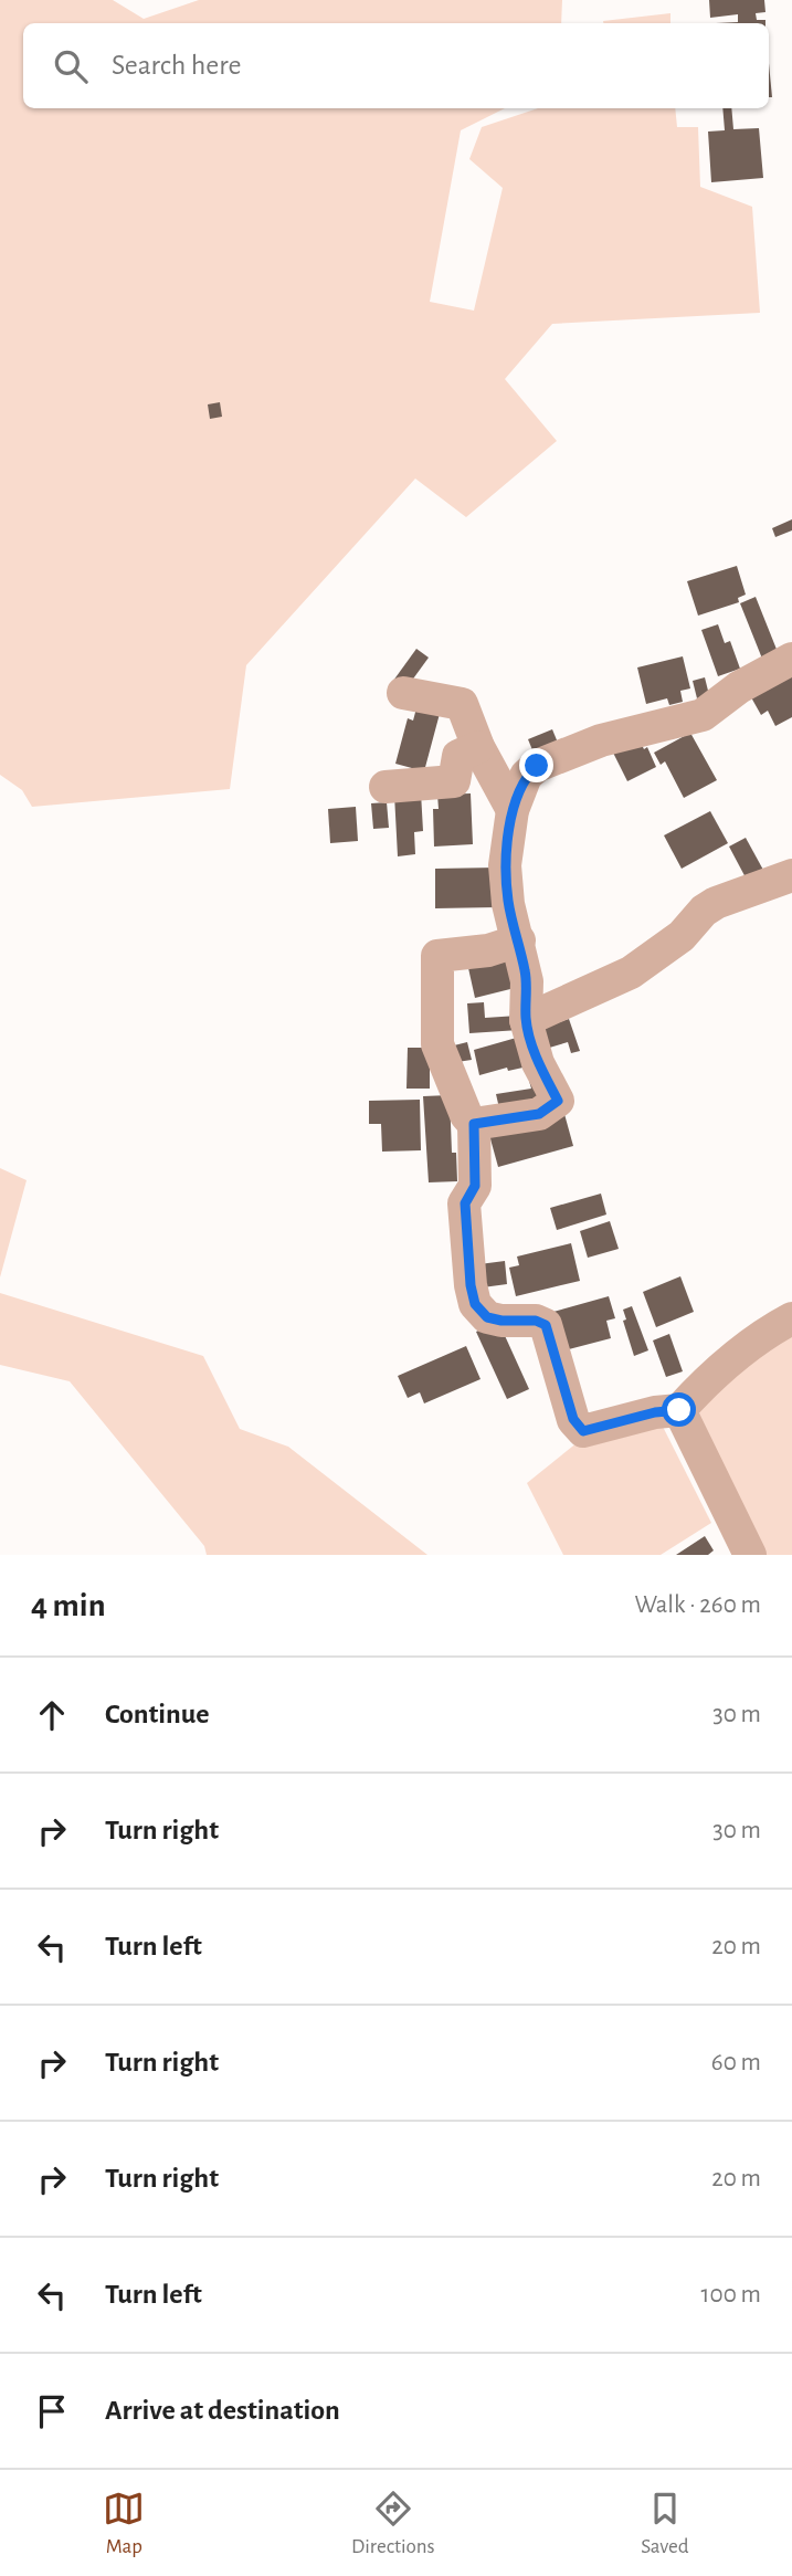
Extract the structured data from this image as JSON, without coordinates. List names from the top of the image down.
{
  "page": {
    "search": "Search here",
    "heading": ["4 min", "Walk · 260 m"],
    "list": [
      ["Continue", "30 m"],
      ["Turn right", "30 m"],
      ["Turn left", "20 m"],
      ["Turn right", "60 m"],
      ["Turn right", "20 m"],
      ["Turn left", "100 m"],
      "Arrive at destination"
    ],
    "nav": ["Map", "Directions", "Saved"]
  }
}
